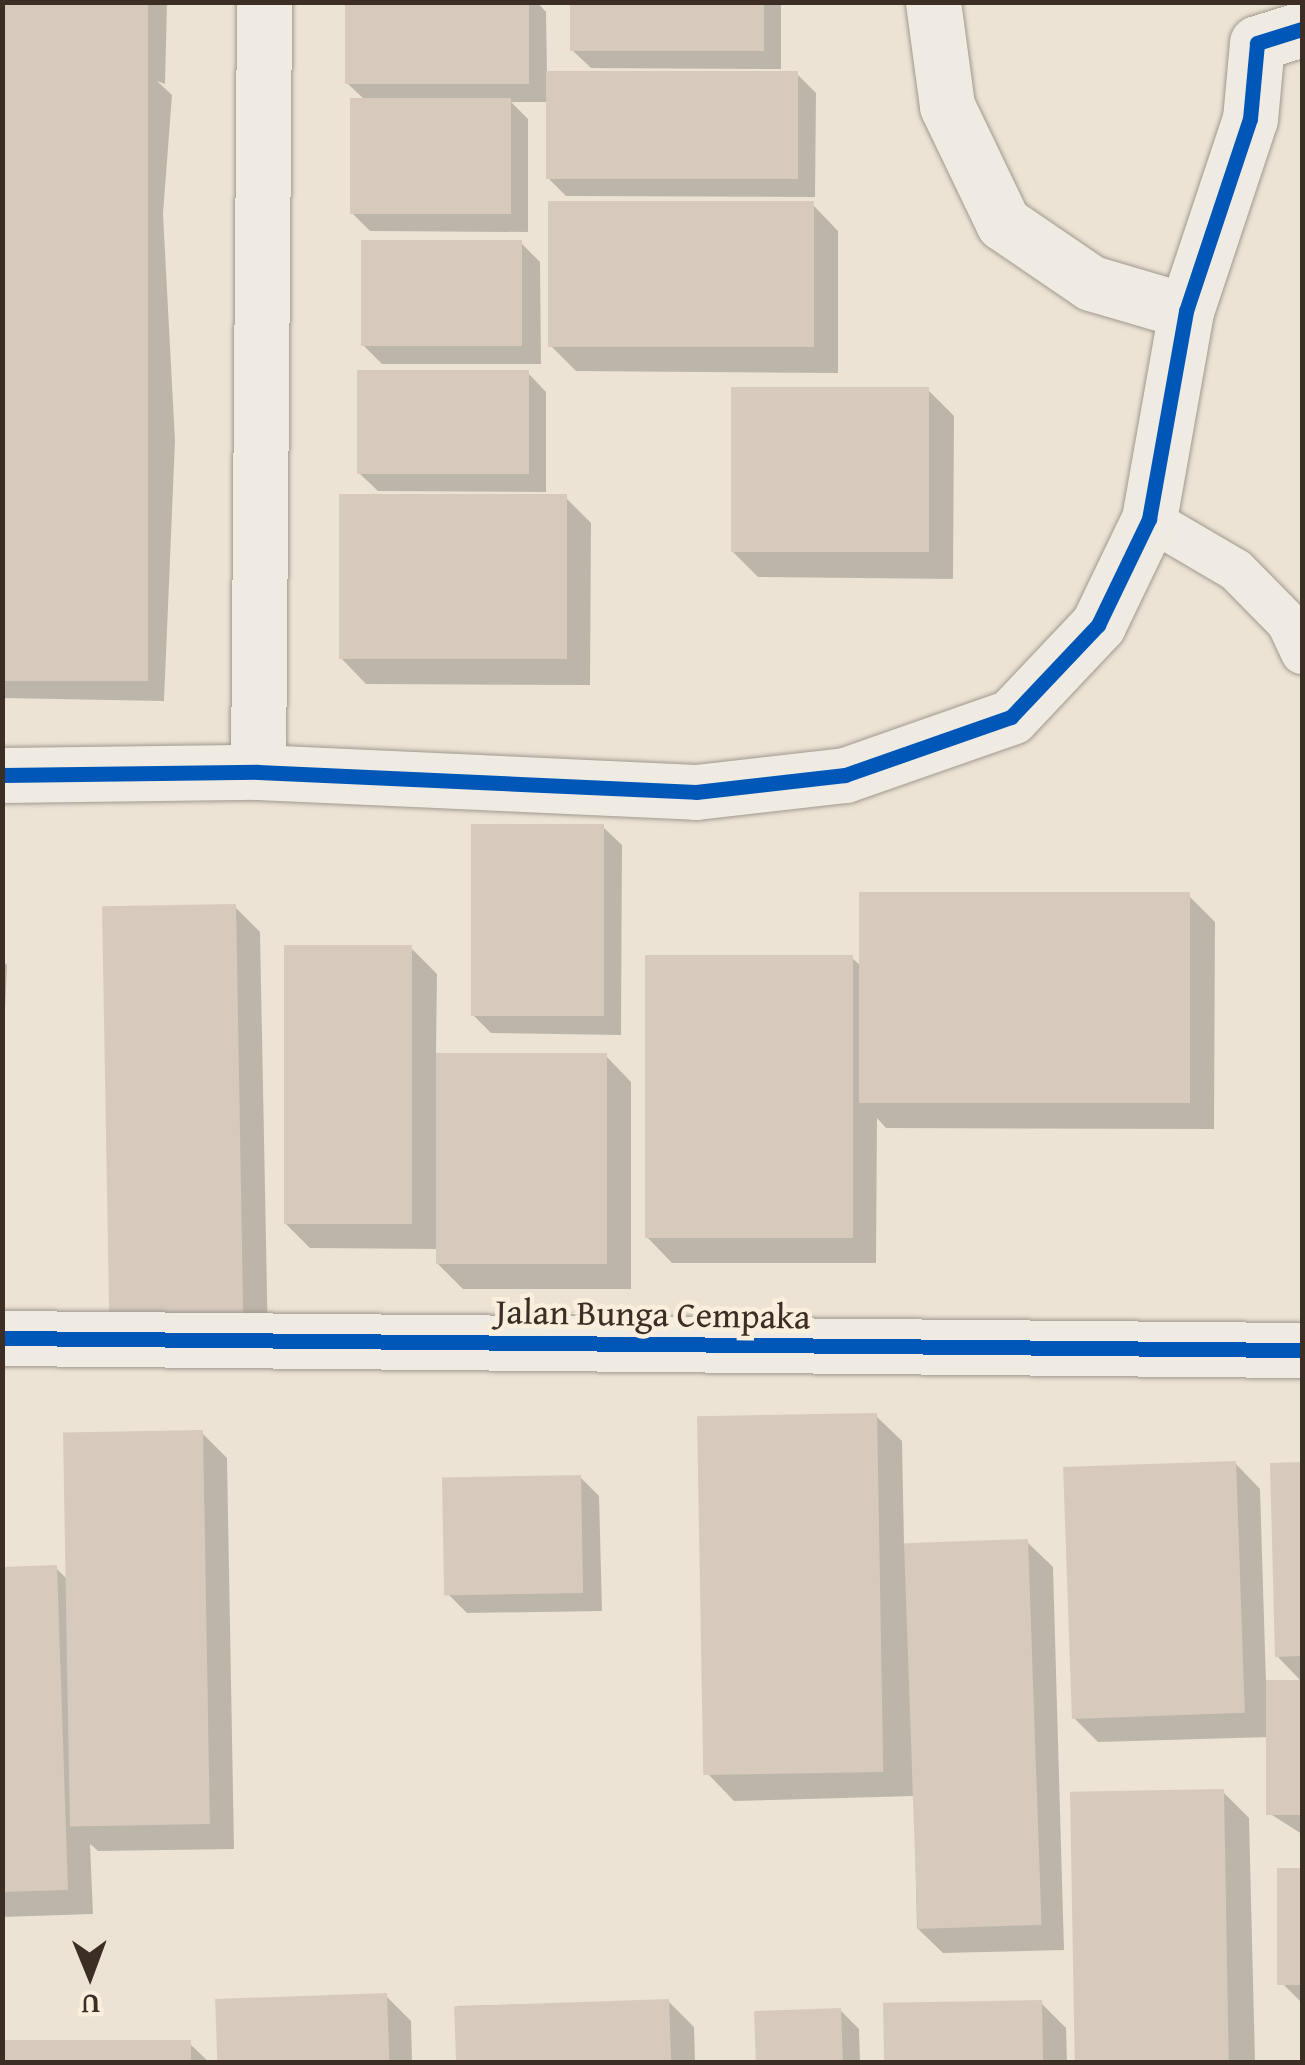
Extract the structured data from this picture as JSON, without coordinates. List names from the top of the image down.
{
  "streets": {
    "street": ["Jalan Bunga Cempaka"]
  },
  "north": "bottom"
}
